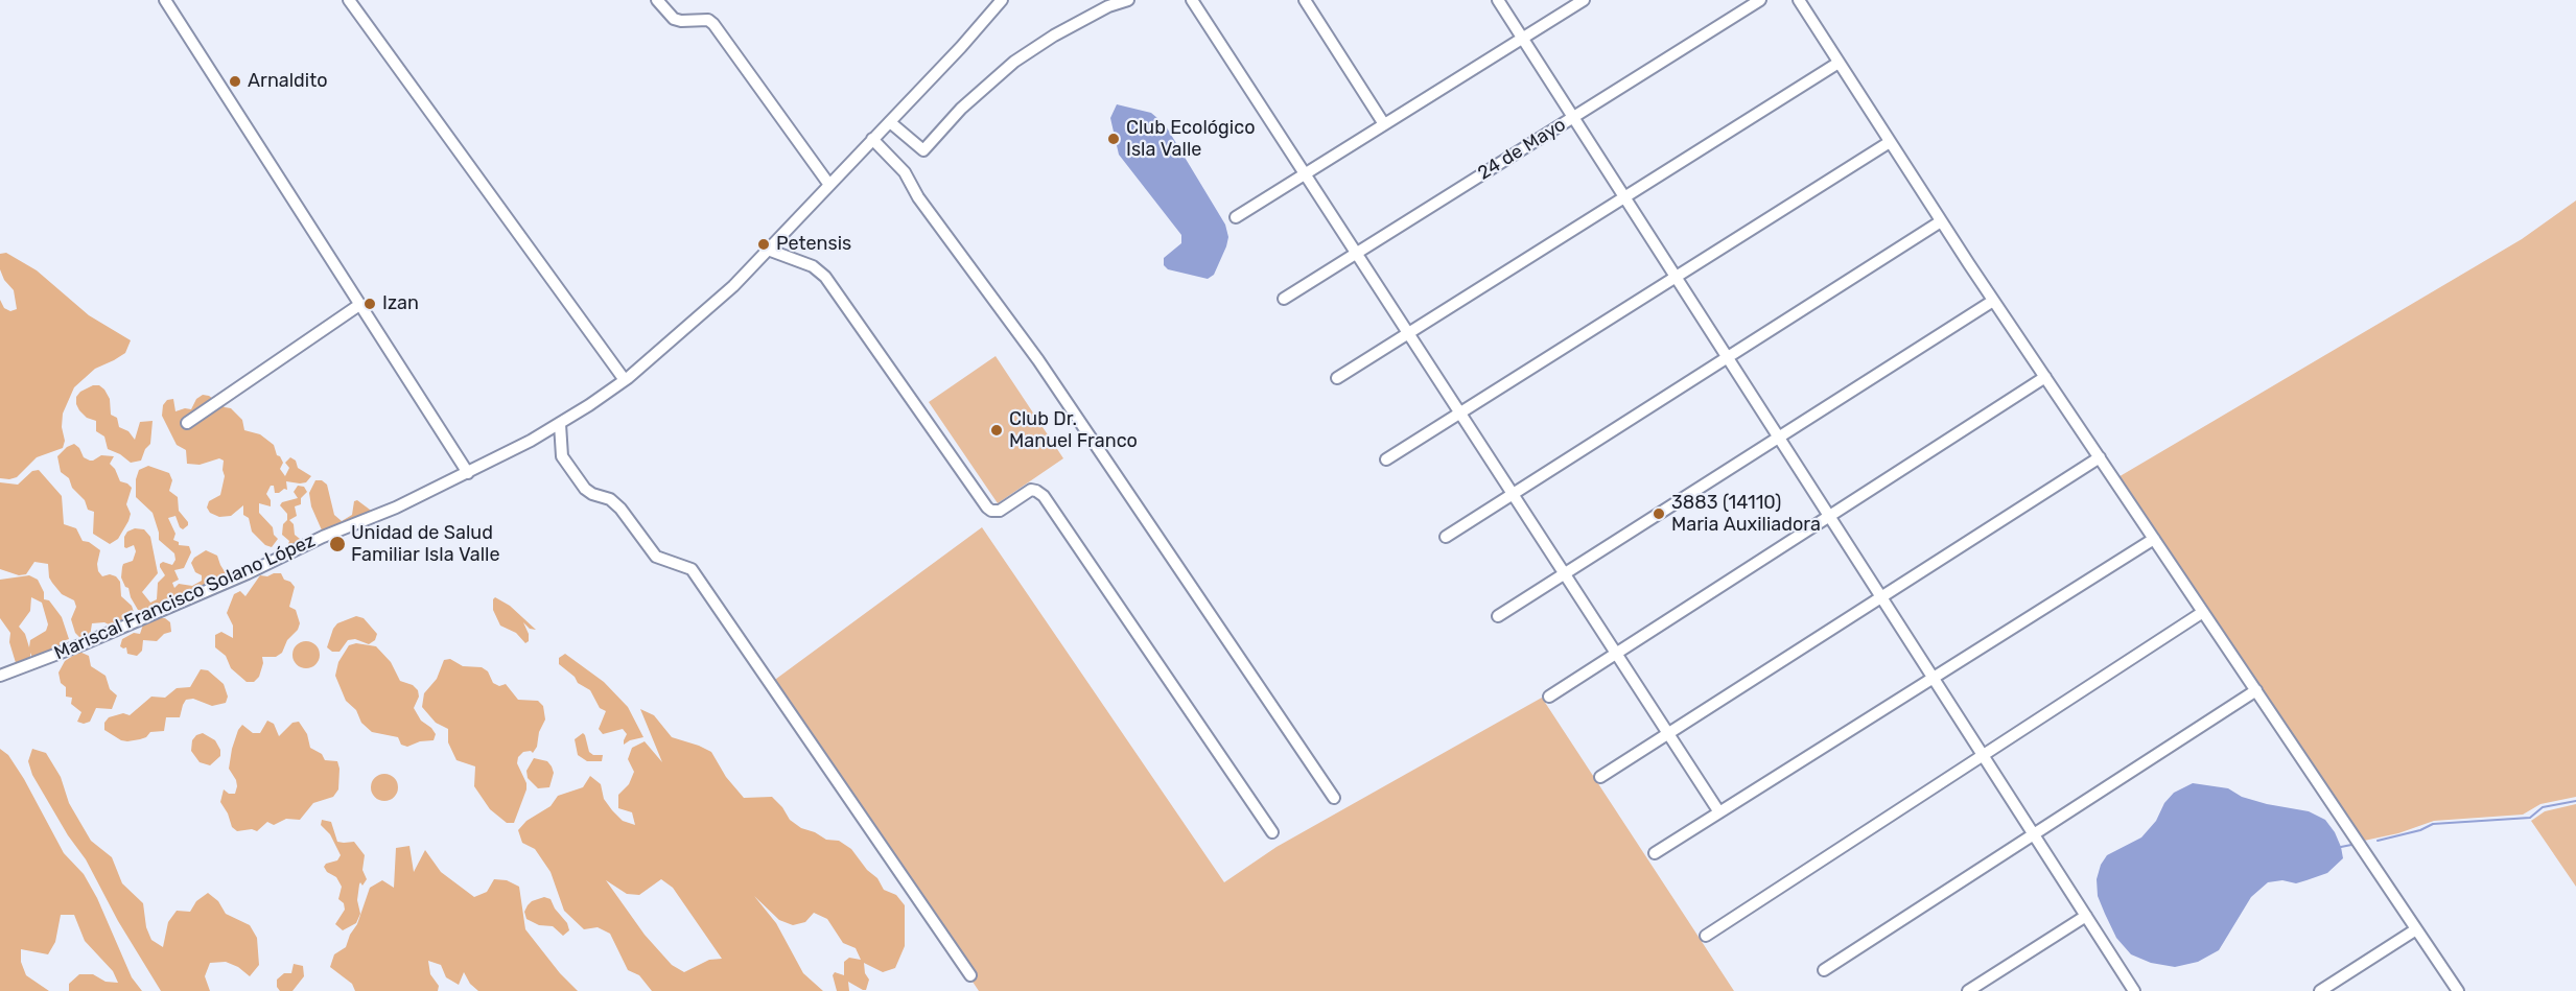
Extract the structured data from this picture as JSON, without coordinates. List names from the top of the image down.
{
  "streets": {
    "street": ["24 de Mayo", "Mariscal Francisco Solano López"]
  },
  "places": [
    "Arnaldito",
    "Club Ecológico Isla Valle",
    "Petensis",
    "Izan",
    "Club Dr. Manuel Franco",
    "3883 (14110) Maria Auxiliadora",
    "Unidad de Salud Familiar Isla Valle"
  ]
}
